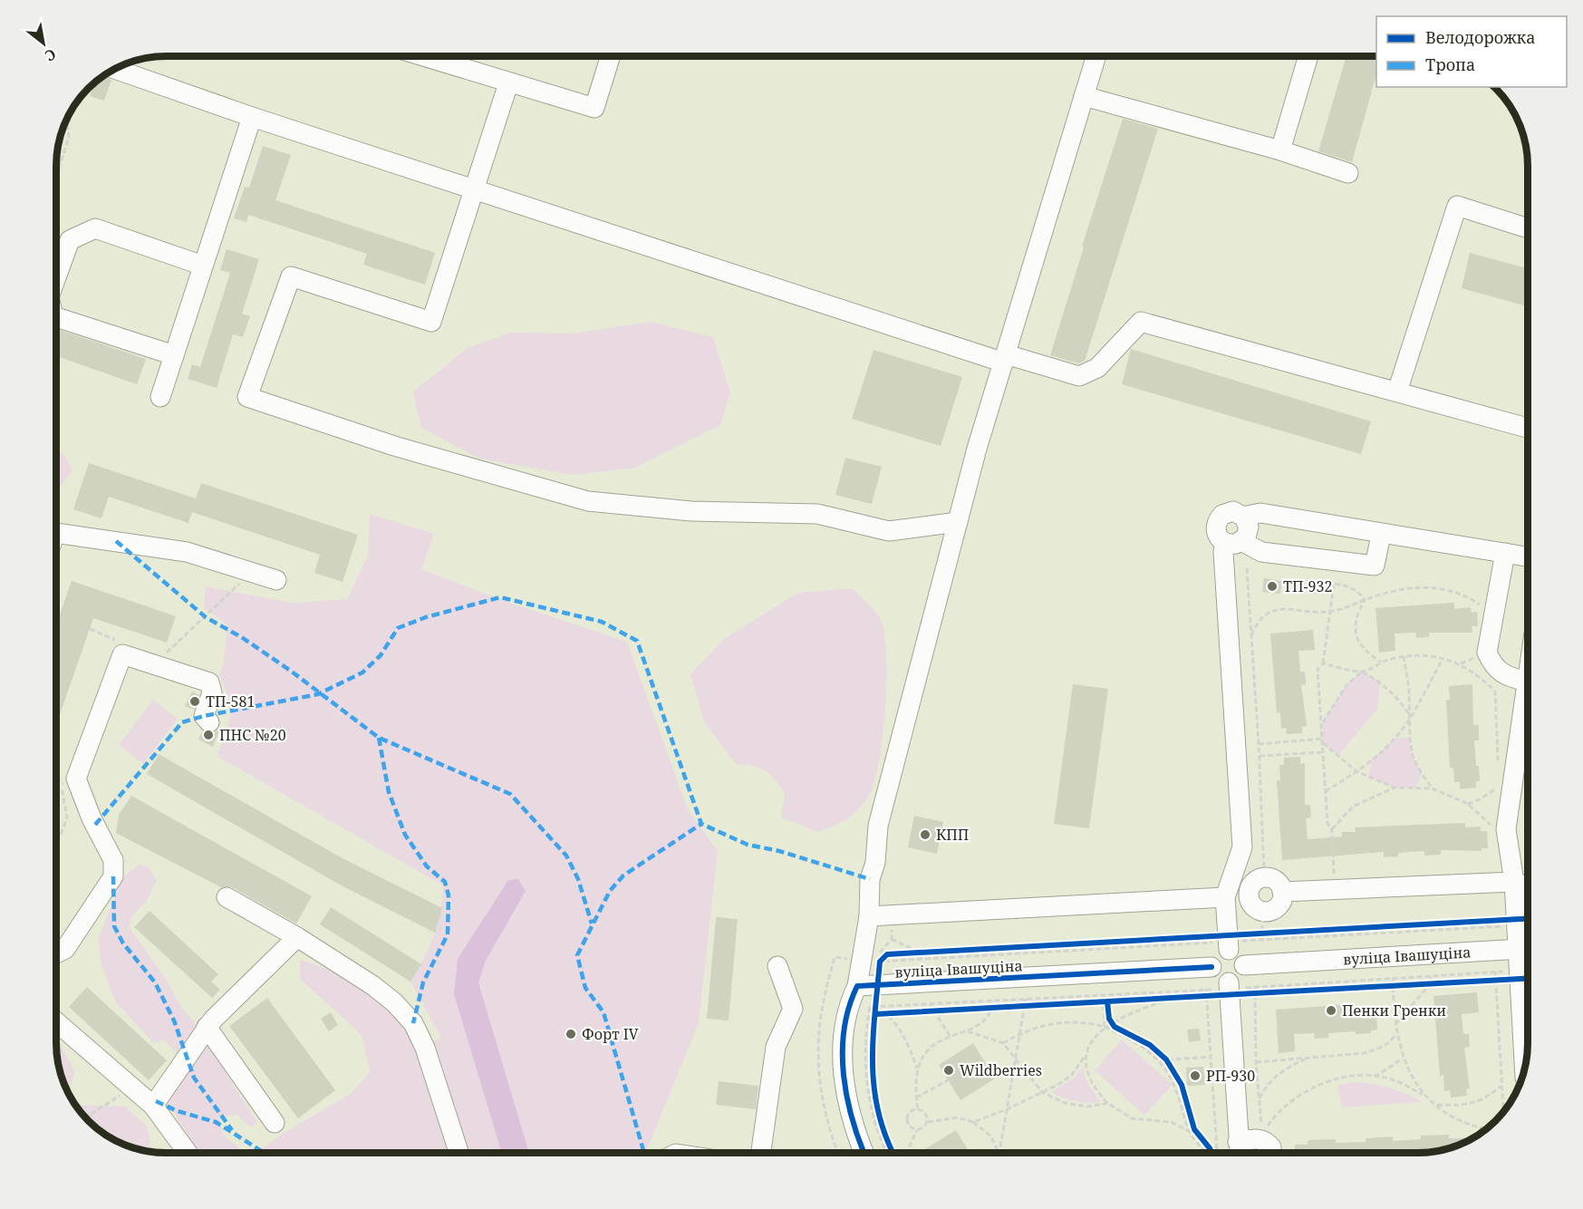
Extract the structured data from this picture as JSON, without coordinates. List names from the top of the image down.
{
  "streets": {
    "street": ["вуліца Івашуціна"]
  },
  "places": [
    "ТП-932",
    "ТП-581",
    "ПНС №20",
    "КПП",
    "Пенки Гренки",
    "Форт IV",
    "Wildberries",
    "РП-930"
  ],
  "legend": ["Велодорожка", "Тропа"],
  "north": "bottom right"
}
